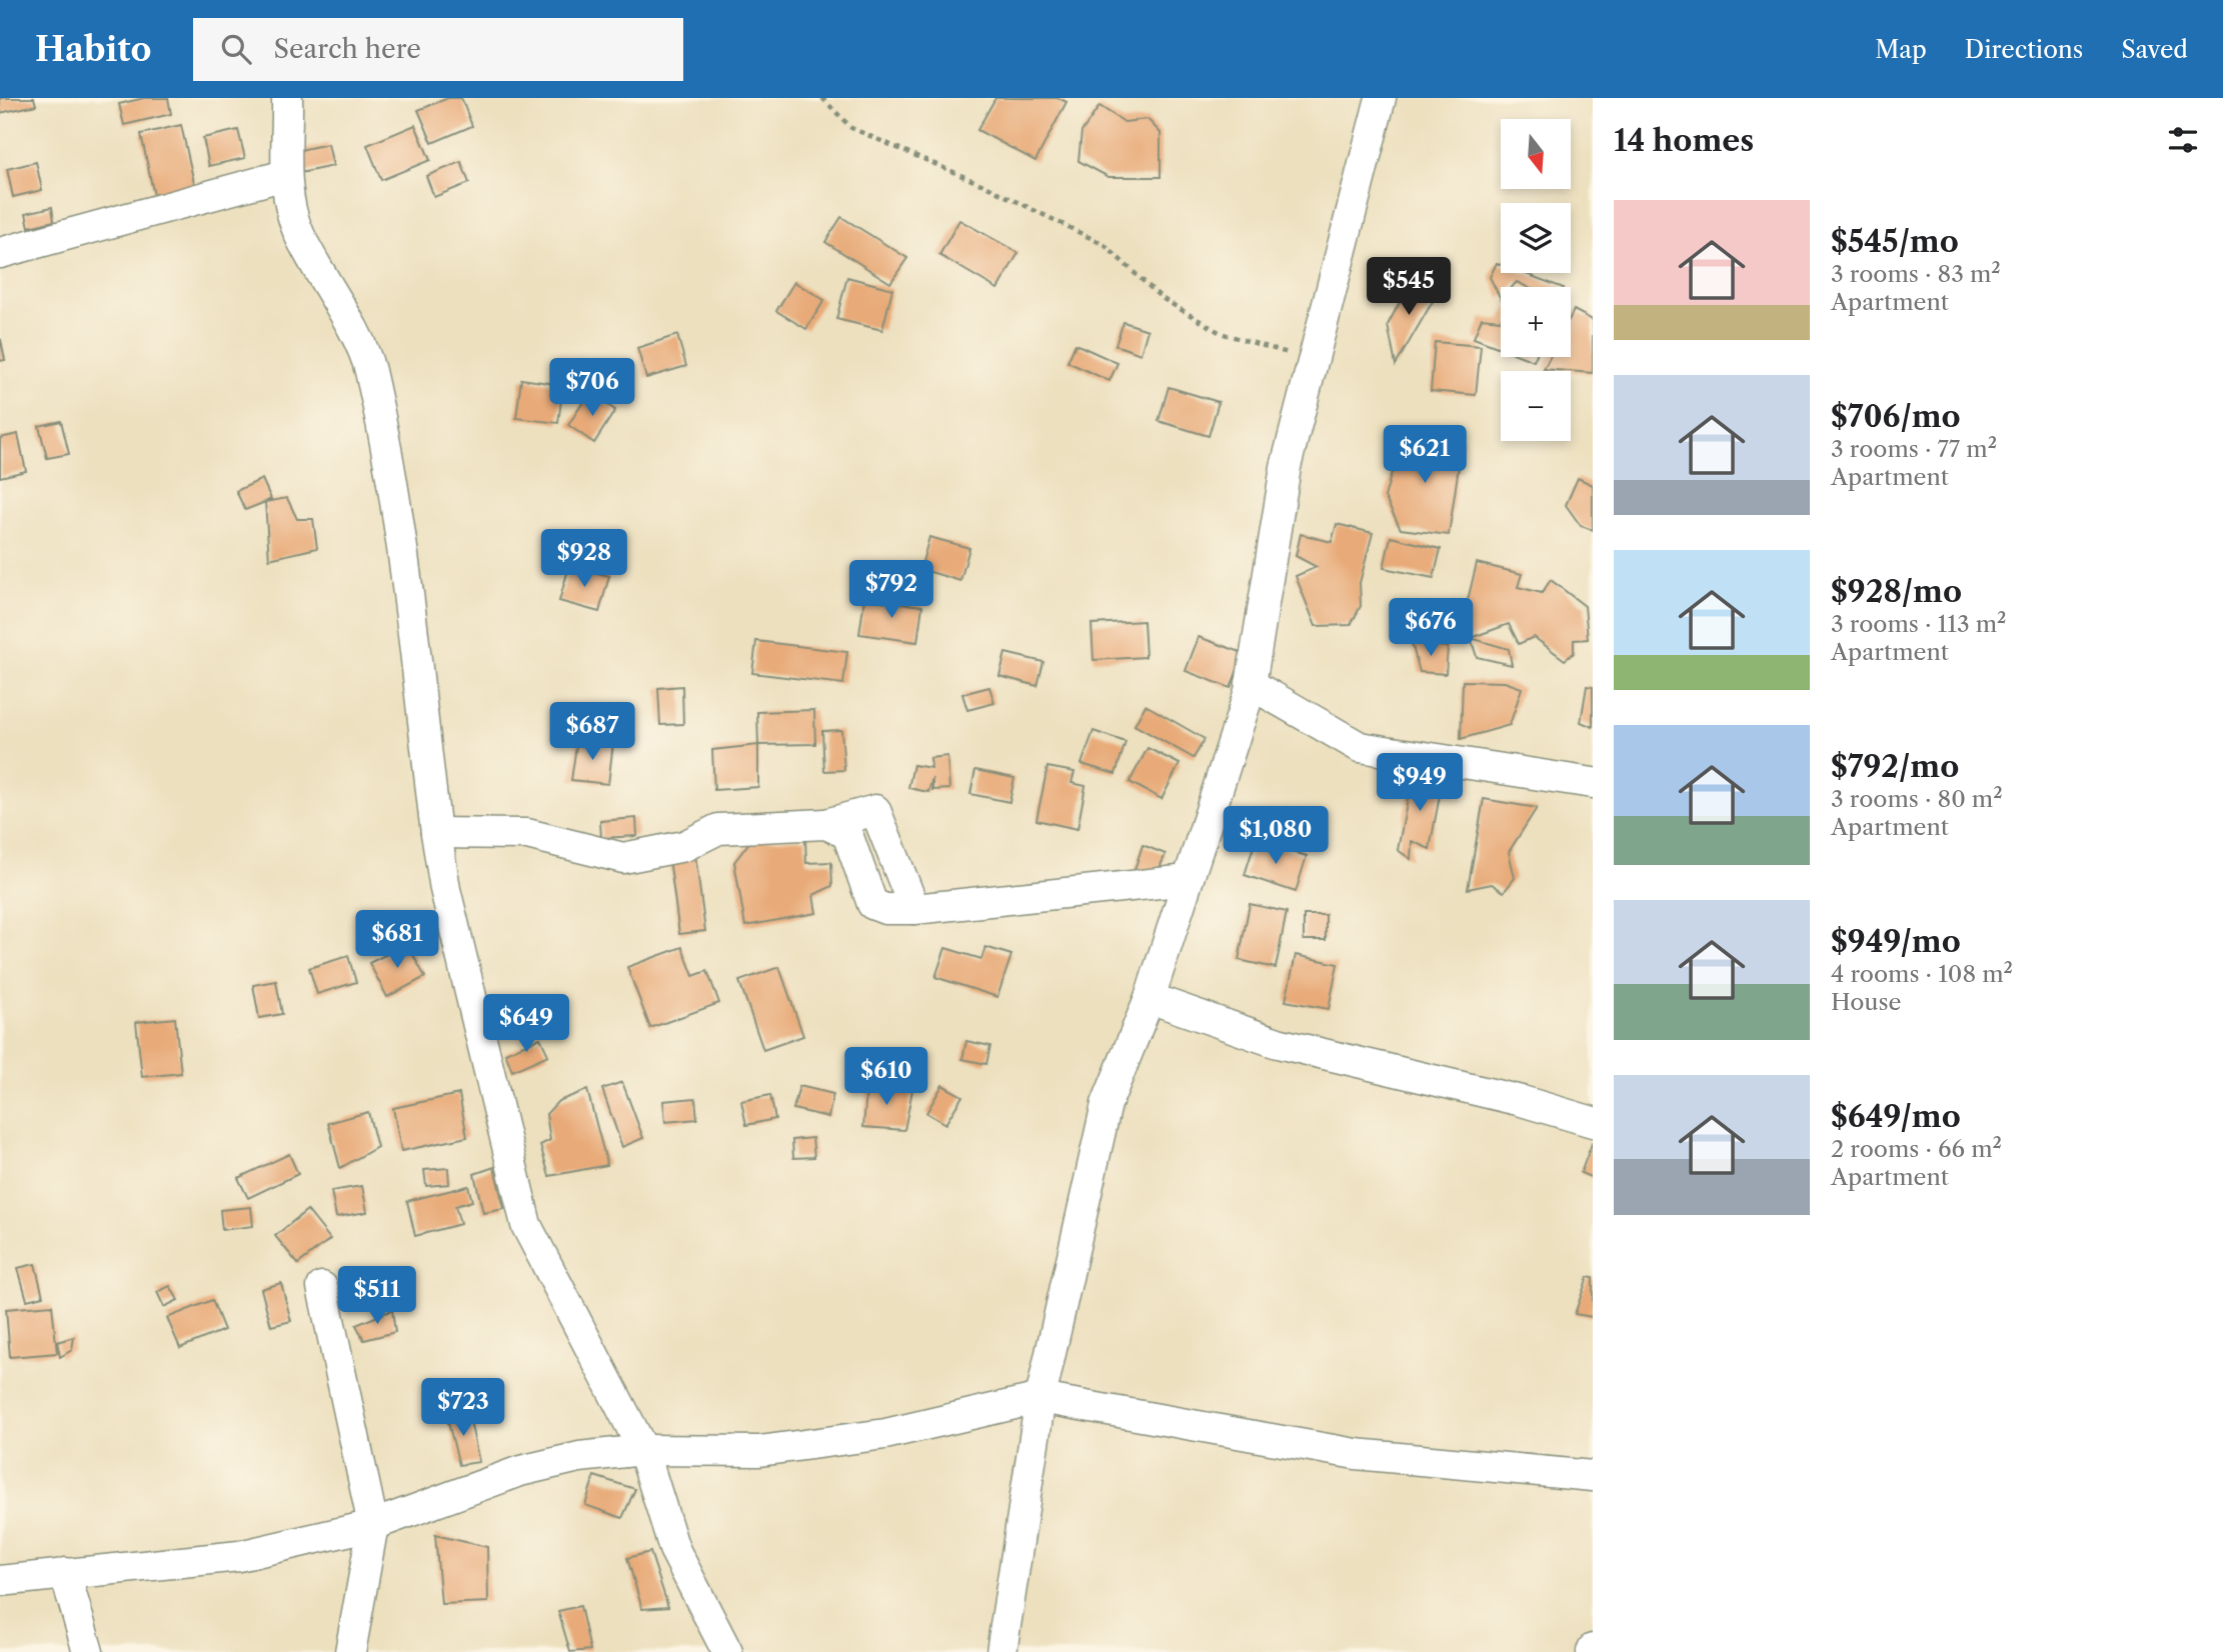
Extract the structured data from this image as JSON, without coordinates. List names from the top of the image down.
{
  "north": "bottom",
  "page": {
    "header": "Habito",
    "search": "Search here",
    "nav": ["Map", "Directions", "Saved"],
    "heading": "14 homes",
    "map_buttons": ["+", "−"],
    "list": [
      {
        "name": "$545/mo",
        "note": "3 rooms · 83 m² · Apartment"
      },
      {
        "name": "$706/mo",
        "note": "3 rooms · 77 m² · Apartment"
      },
      {
        "name": "$928/mo",
        "note": "3 rooms · 113 m² · Apartment"
      },
      {
        "name": "$792/mo",
        "note": "3 rooms · 80 m² · Apartment"
      },
      {
        "name": "$949/mo",
        "note": "4 rooms · 108 m² · House"
      },
      {
        "name": "$649/mo",
        "note": "2 rooms · 66 m² · Apartment"
      }
    ],
    "price": [
      "$545",
      "$706",
      "$621",
      "$928",
      "$792",
      "$676",
      "$687",
      "$949",
      "$1,080",
      "$681",
      "$649",
      "$610",
      "$511",
      "$723"
    ]
  }
}
